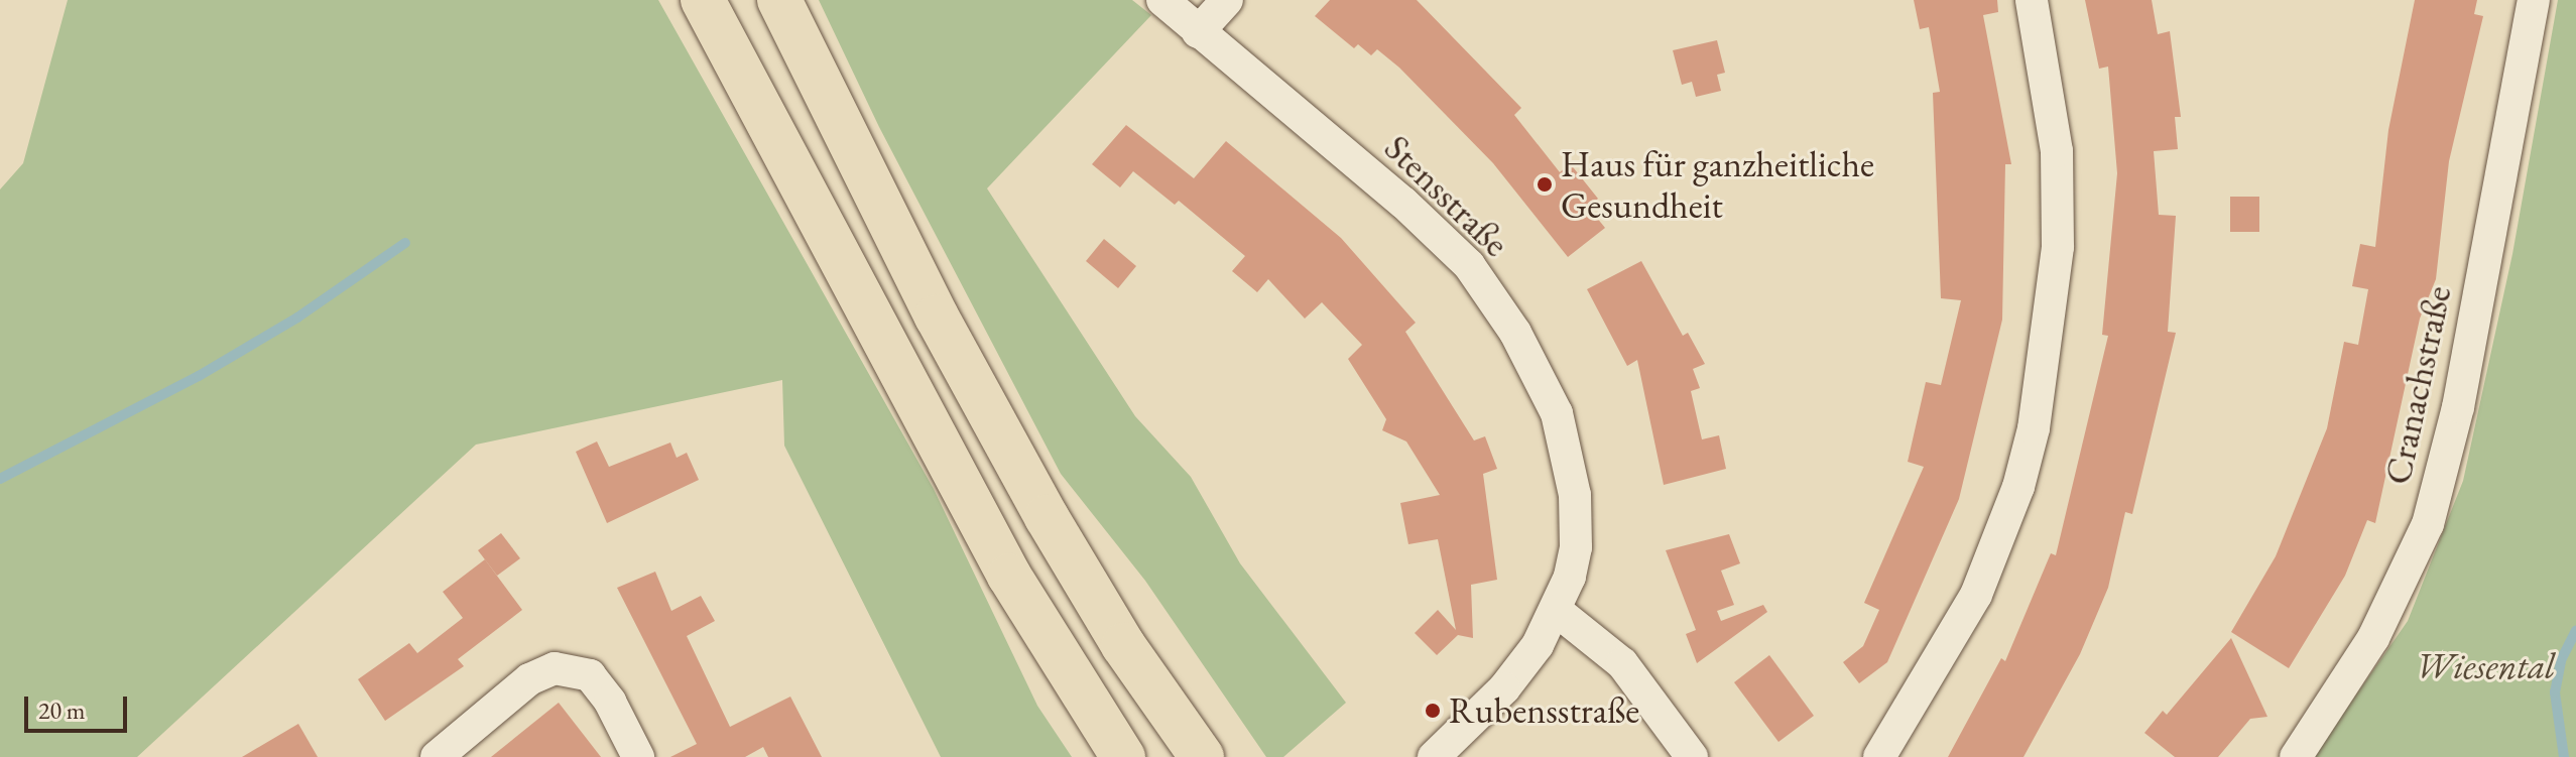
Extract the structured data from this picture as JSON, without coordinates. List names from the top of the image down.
{
  "streets": {
    "street": ["Stensstraße", "Cranachstraße"]
  },
  "parks": ["Wiesental"],
  "places": ["Haus für ganzheitliche Gesundheit", "Rubensstraße"],
  "scale_bar": "20 m"
}
